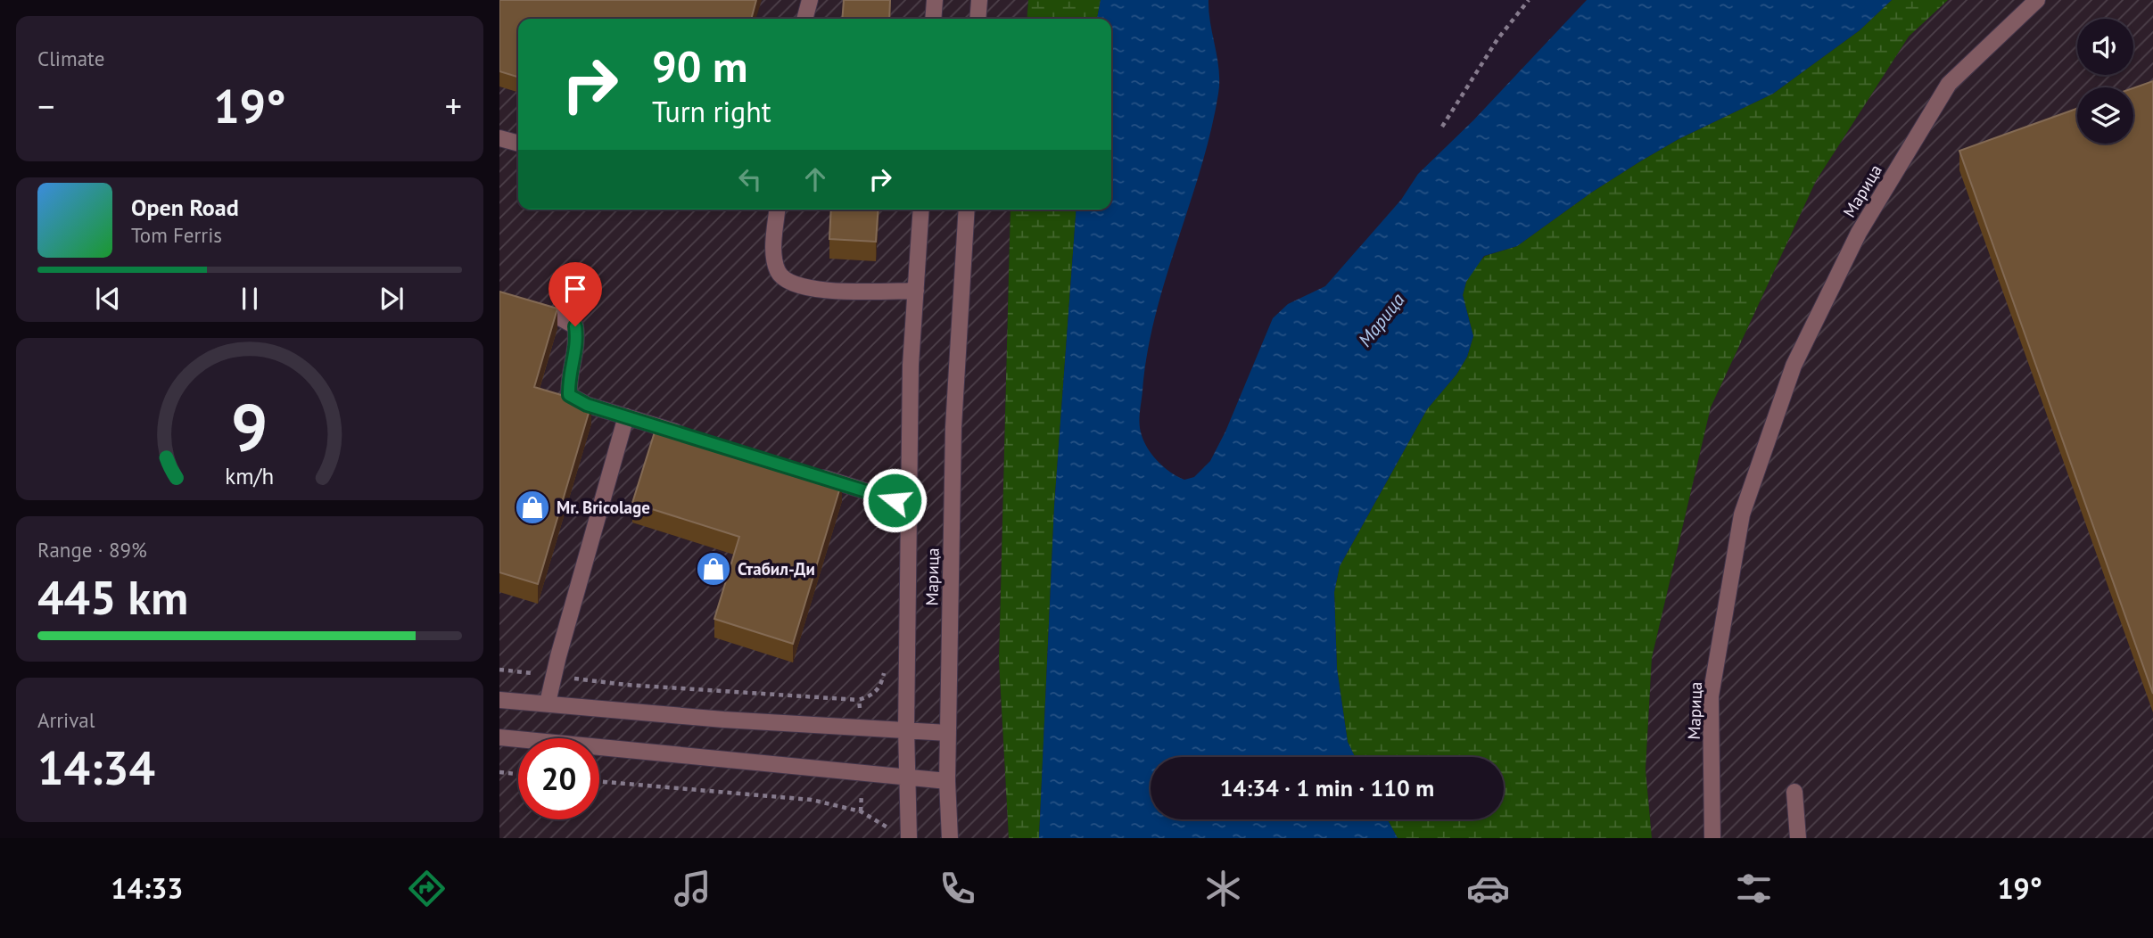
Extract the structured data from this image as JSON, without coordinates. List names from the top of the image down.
{
  "streets": {
    "street": ["Марица"]
  },
  "water": ["Марица"],
  "places": {
    "shop": ["Mr. Bricolage", "Стабил-Ди"]
  },
  "page": {
    "tile": [
      "Climate",
      ["Range · 89%", "445 km"],
      ["Arrival", "14:34"]
    ],
    "turn": ["90 m", "Turn right"],
    "heat": ["−", "19°", "+"],
    "song": ["Open Road", "Tom Ferris"],
    "limit": "20",
    "trip": "14:34 · 1 min · 110 m",
    "tabs": ["14:33", "19°"],
    "gauge": ["9", "km/h"]
  }
}
